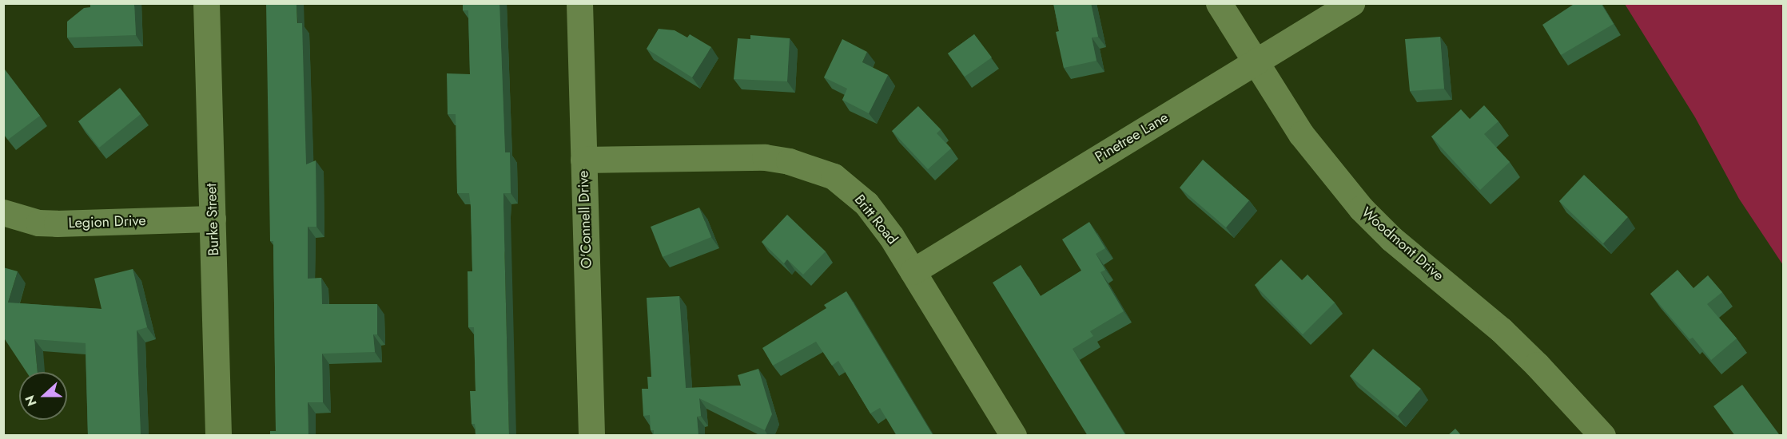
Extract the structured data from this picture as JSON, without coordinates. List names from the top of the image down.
{
  "streets": {
    "street": [
      "Pinetree Lane",
      "Burke Street",
      "O'Connell Drive",
      "Britt Road",
      "Legion Drive",
      "Woodmont Drive"
    ]
  },
  "crossings": [
    ["Pinetree Lane", "Britt Road"],
    ["Pinetree Lane", "Woodmont Drive"],
    ["Burke Street", "Legion Drive"],
    ["O'Connell Drive", "Britt Road"]
  ],
  "north": "left"
}
